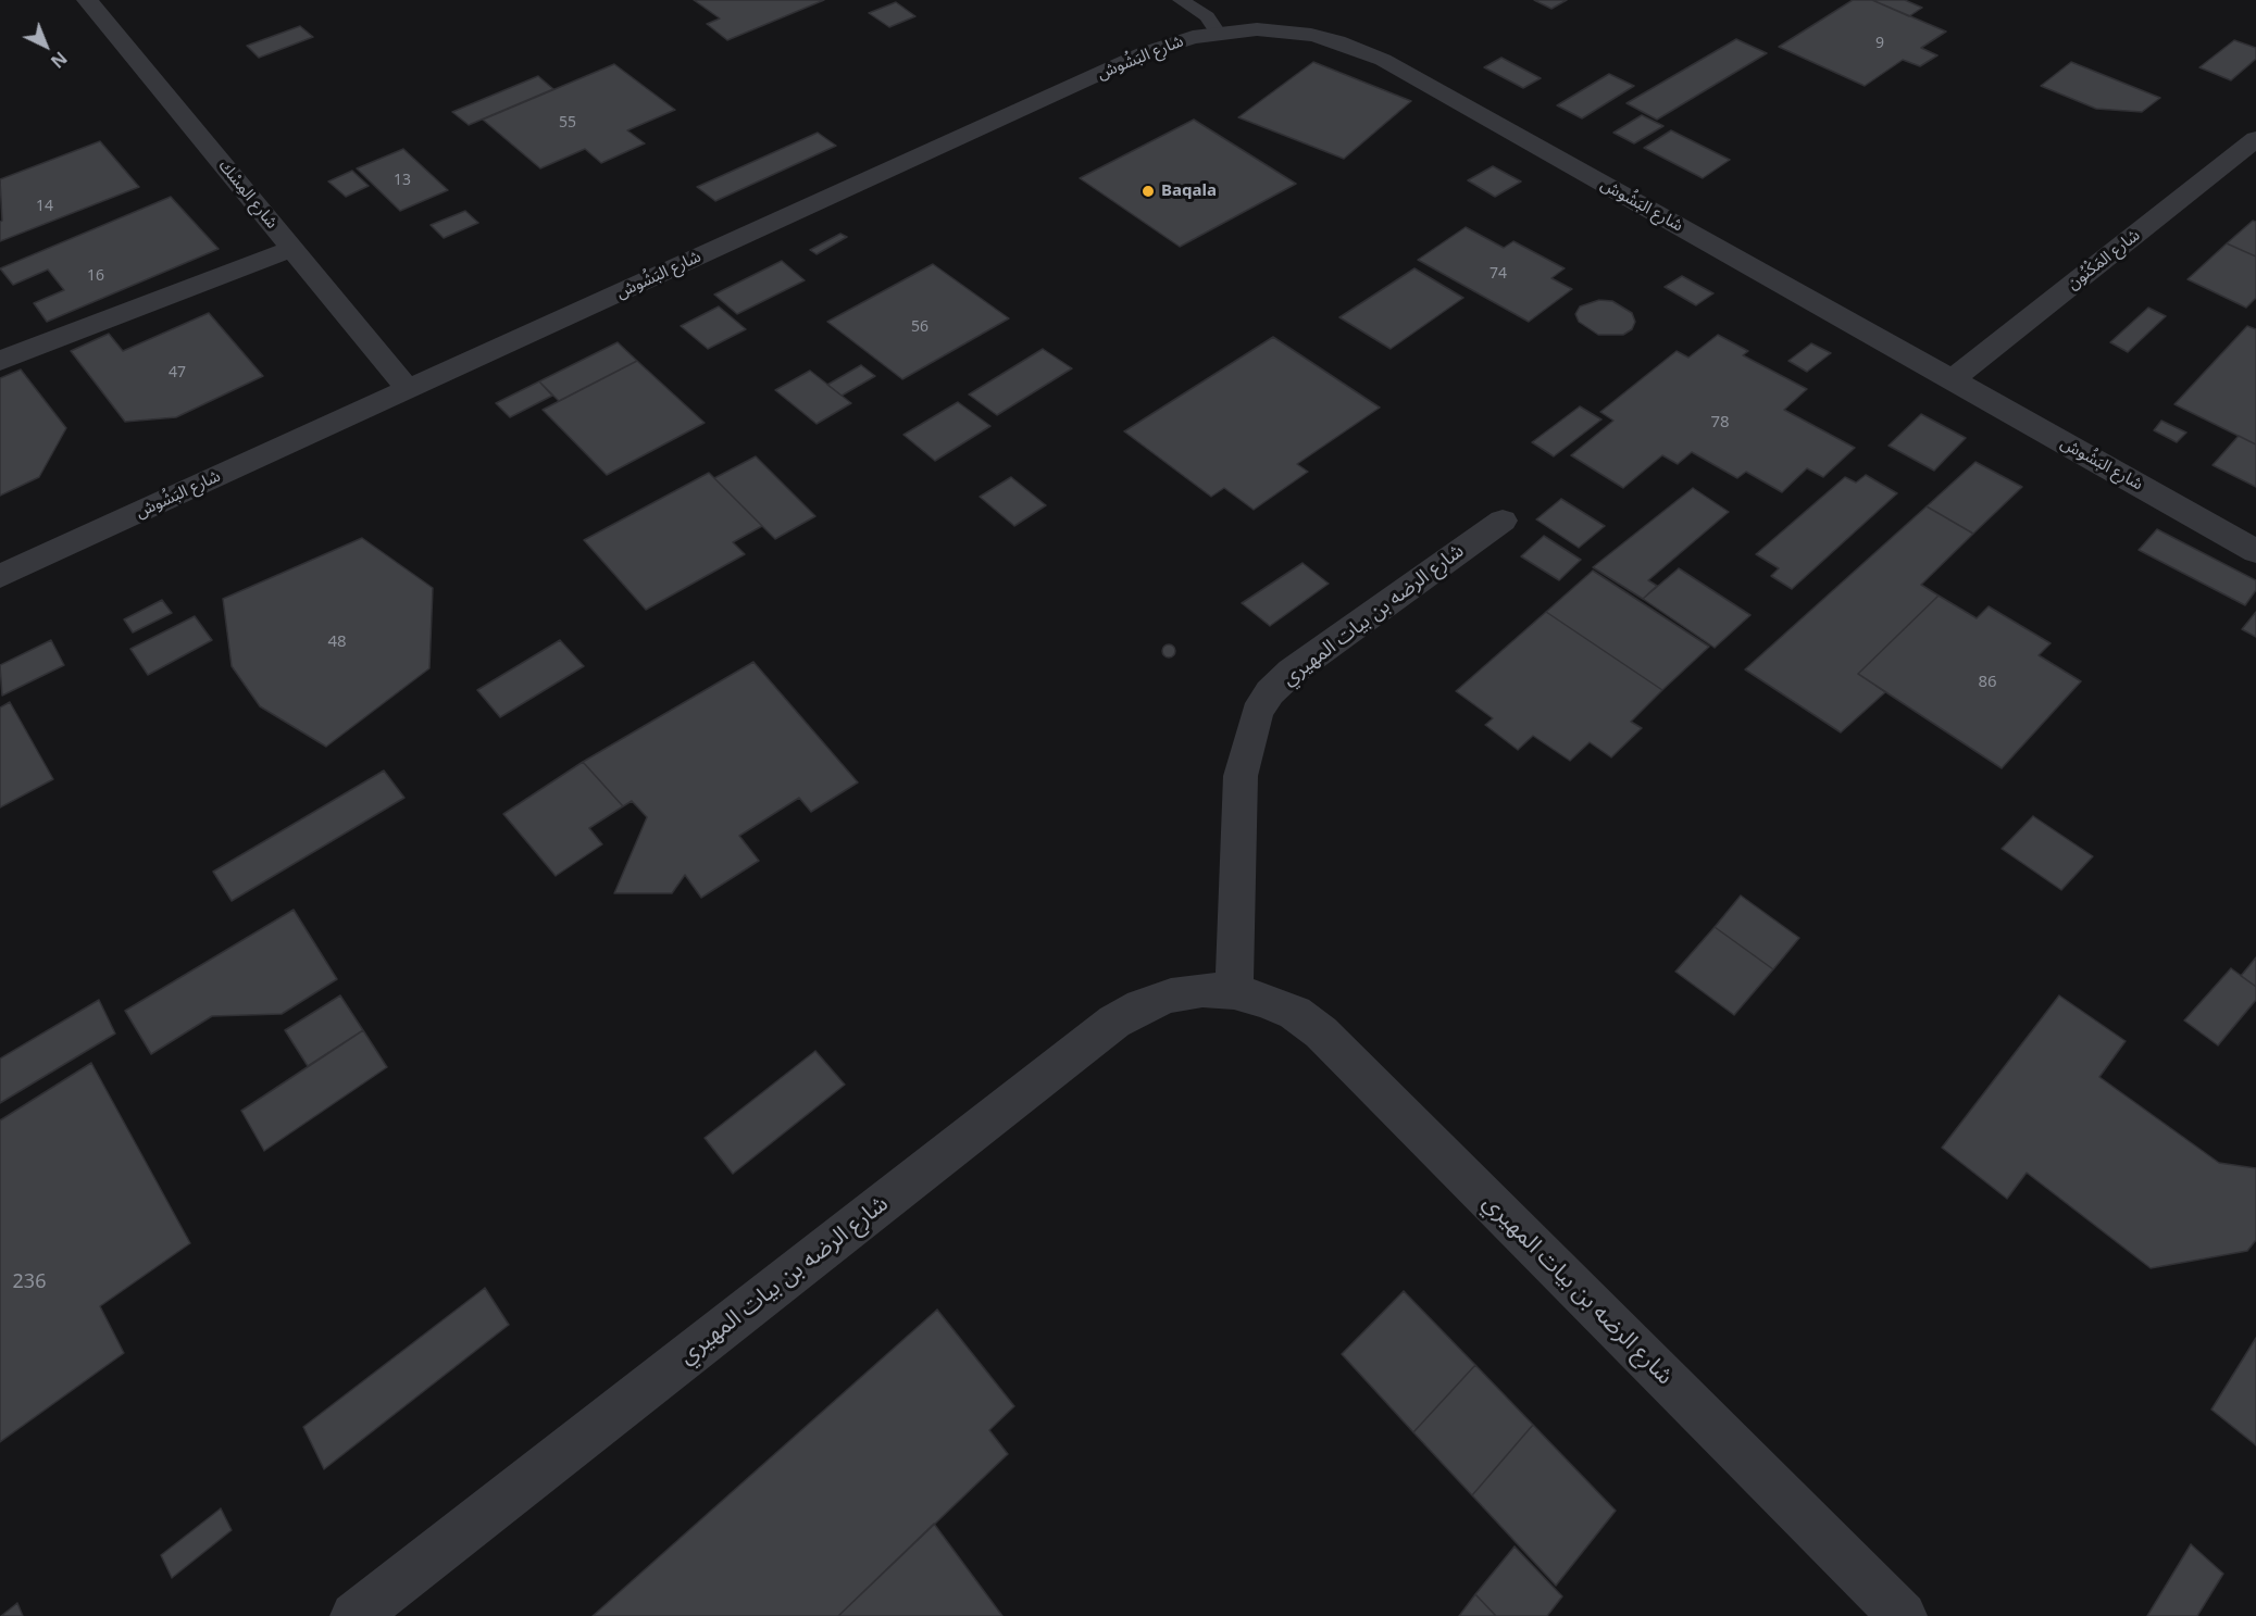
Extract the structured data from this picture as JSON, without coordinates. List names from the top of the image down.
{
  "streets": {
    "street": [
      "شارع البَشُوش",
      "شارع المِسْك",
      "شارع المَكْنُون",
      "شارع الرضه بن بيات المهيري"
    ]
  },
  "crossings": [
    ["شارع البَشُوش", "شارع المِسْك"],
    ["شارع البَشُوش", "شارع المَكْنُون"]
  ],
  "places": ["Baqala"],
  "house_numbers": [
    "9",
    "55",
    "13",
    "14",
    "74",
    "16",
    "56",
    "47",
    "78",
    "48",
    "86",
    "236"
  ],
  "north": "bottom right"
}
